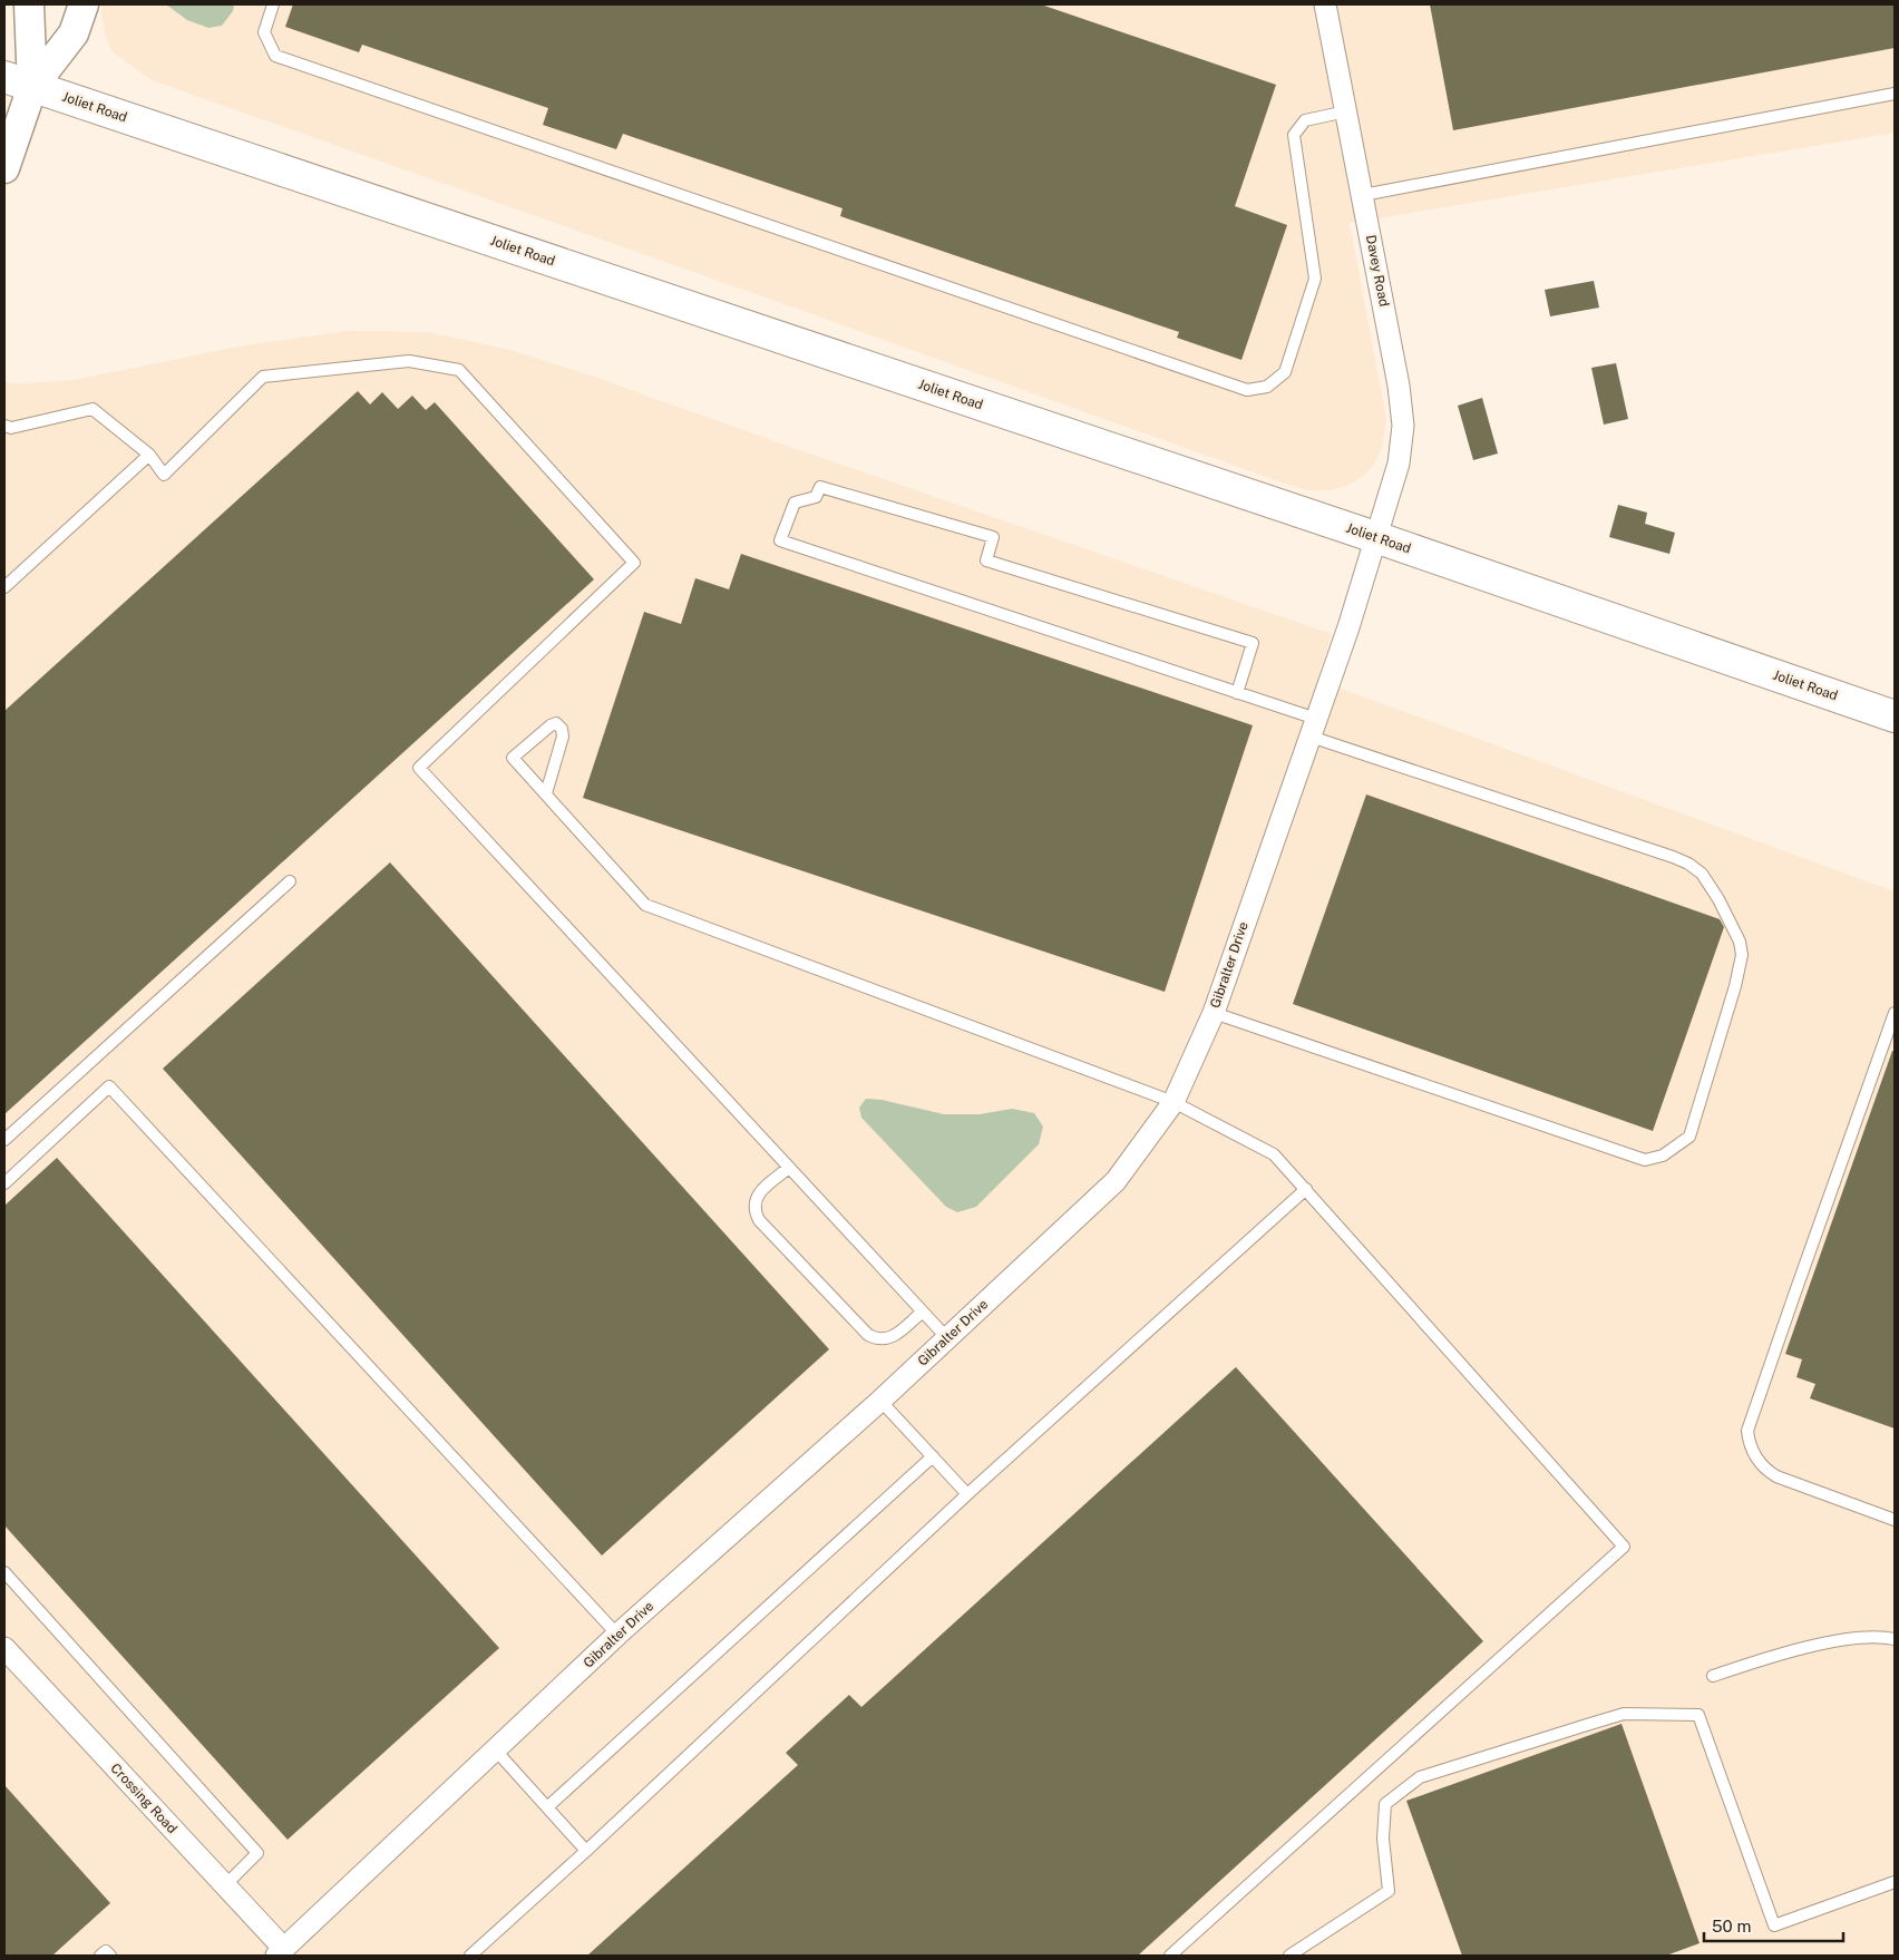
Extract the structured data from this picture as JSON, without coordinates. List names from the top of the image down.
{
  "streets": {
    "main road": ["Joliet Road"],
    "street": ["Davey Road", "Gibralter Drive", "Crossing Road"]
  },
  "crossings": [
    ["Joliet Road", "Davey Road"],
    ["Joliet Road", "Gibralter Drive"],
    ["Davey Road", "Gibralter Drive"],
    ["Gibralter Drive", "Crossing Road"]
  ],
  "scale_bar": "50 m"
}
